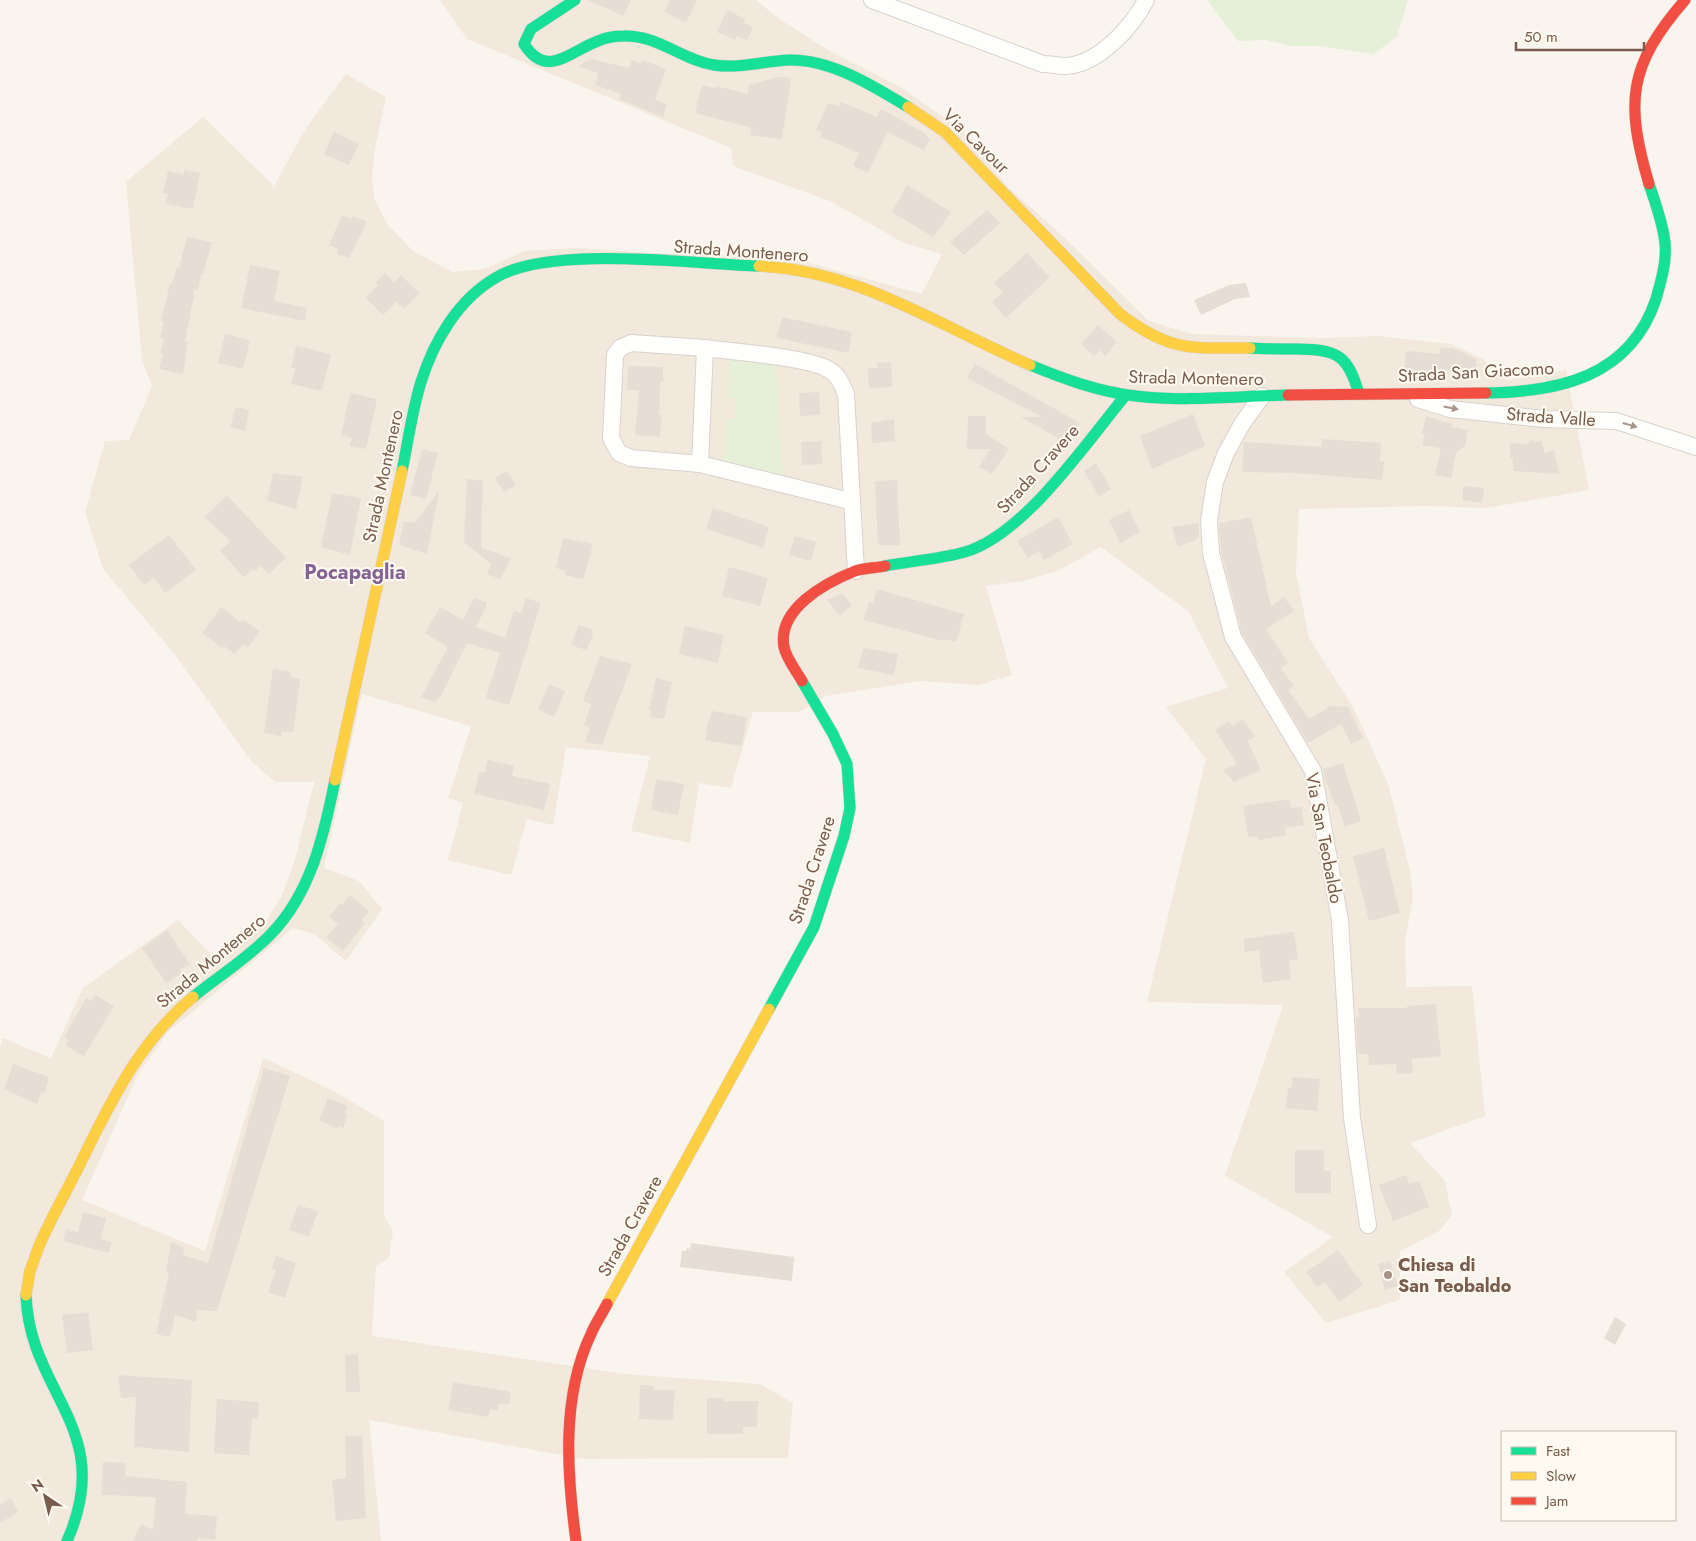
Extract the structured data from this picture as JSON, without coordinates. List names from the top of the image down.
{
  "streets": {
    "main road": [
      "Via Cavour",
      "Strada Montenero",
      "Strada San Giacomo",
      "Strada Cravere"
    ],
    "street": ["Strada Valle", "Via San Teobaldo"]
  },
  "crossings": [
    ["Via Cavour", "Strada Montenero"],
    ["Via Cavour", "Strada San Giacomo"],
    ["Strada Montenero", "Strada San Giacomo"],
    ["Strada Montenero", "Strada Cravere"],
    ["Strada Montenero", "Via San Teobaldo"],
    ["Strada San Giacomo", "Strada Valle"]
  ],
  "one_way": ["Strada Valle"],
  "districts": ["Pocapaglia"],
  "places": ["Chiesa di San Teobaldo"],
  "legend": ["Fast", "Slow", "Jam"],
  "scale_bar": "50 m",
  "north": "top left"
}
